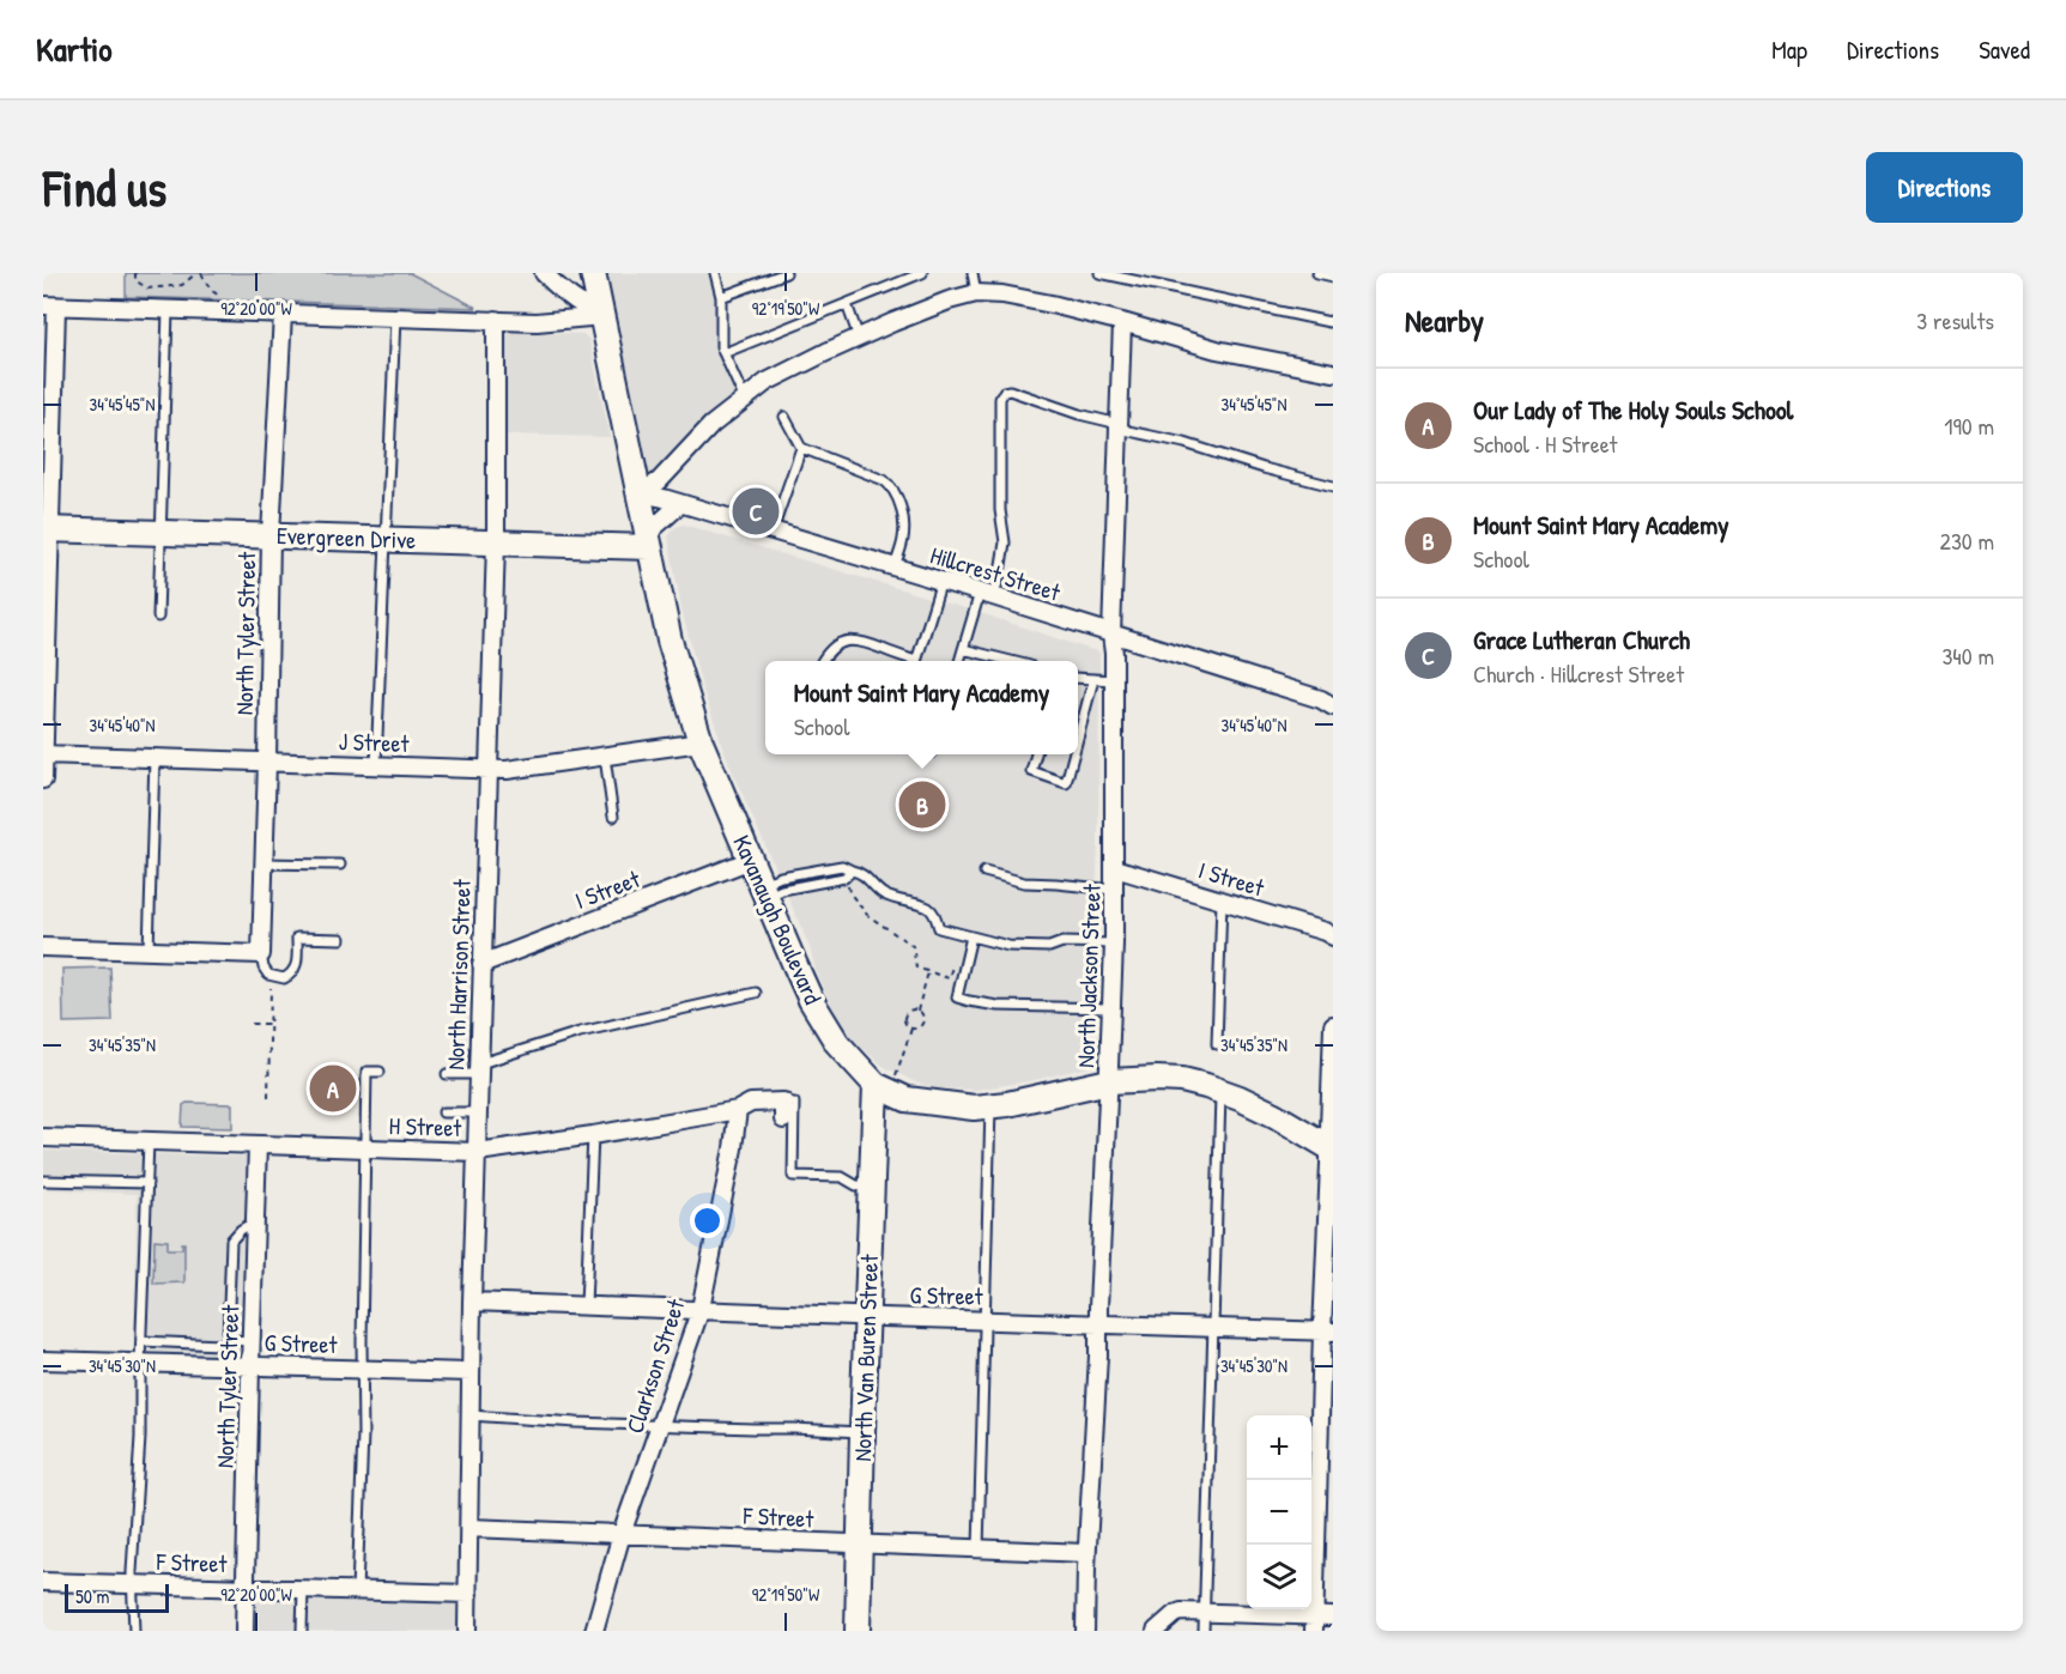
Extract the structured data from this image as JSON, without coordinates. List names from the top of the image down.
{
  "streets": {
    "street": [
      "Evergreen Drive",
      "Hillcrest Street",
      "North Tyler Street",
      "J Street",
      "I Street",
      "Kavanaugh Boulevard",
      "North Harrison Street",
      "North Jackson Street",
      "H Street",
      "G Street",
      "North Van Buren Street",
      "Clarkson Street",
      "F Street"
    ]
  },
  "crossings": [
    ["Evergreen Drive", "North Tyler Street"],
    ["Evergreen Drive", "Kavanaugh Boulevard"],
    ["Evergreen Drive", "North Harrison Street"],
    ["Hillcrest Street", "Kavanaugh Boulevard"],
    ["Hillcrest Street", "North Jackson Street"],
    ["North Tyler Street", "J Street"],
    ["North Tyler Street", "H Street"],
    ["North Tyler Street", "G Street"],
    ["North Tyler Street", "F Street"],
    ["J Street", "Kavanaugh Boulevard"],
    ["J Street", "North Harrison Street"],
    ["I Street", "Kavanaugh Boulevard"],
    ["I Street", "North Harrison Street"],
    ["I Street", "North Jackson Street"],
    ["Kavanaugh Boulevard", "North Jackson Street"],
    ["Kavanaugh Boulevard", "North Van Buren Street"],
    ["North Harrison Street", "H Street"],
    ["North Harrison Street", "G Street"],
    ["North Harrison Street", "F Street"],
    ["North Jackson Street", "G Street"],
    ["North Jackson Street", "F Street"],
    ["H Street", "Clarkson Street"],
    ["G Street", "North Van Buren Street"],
    ["G Street", "Clarkson Street"],
    ["North Van Buren Street", "F Street"],
    ["Clarkson Street", "F Street"]
  ],
  "scale_bar": "50 m",
  "page": {
    "header": "Kartio",
    "nav": ["Map", "Directions", "Saved"],
    "buttons": "Directions",
    "title": "Find us",
    "heading": ["Nearby", "3 results"],
    "list": [
      {
        "mark": "A",
        "name": "Our Lady of The Holy Souls School",
        "note": "School · H Street",
        "value": "190 m"
      },
      {
        "mark": "B",
        "name": "Mount Saint Mary Academy",
        "note": "School",
        "value": "230 m"
      },
      {
        "mark": "C",
        "name": "Grace Lutheran Church",
        "note": "Church · Hillcrest Street",
        "value": "340 m"
      }
    ],
    "pins": ["C", "B", "A"],
    "popup": ["Mount Saint Mary Academy", "School"],
    "map_buttons": ["+", "−"],
    "scale": "50 m"
  },
  "coordinates": [
    "92°20'00\"W",
    "92°19'50\"W",
    "34°45'45\"N",
    "34°45'40\"N",
    "34°45'35\"N",
    "34°45'30\"N"
  ]
}
